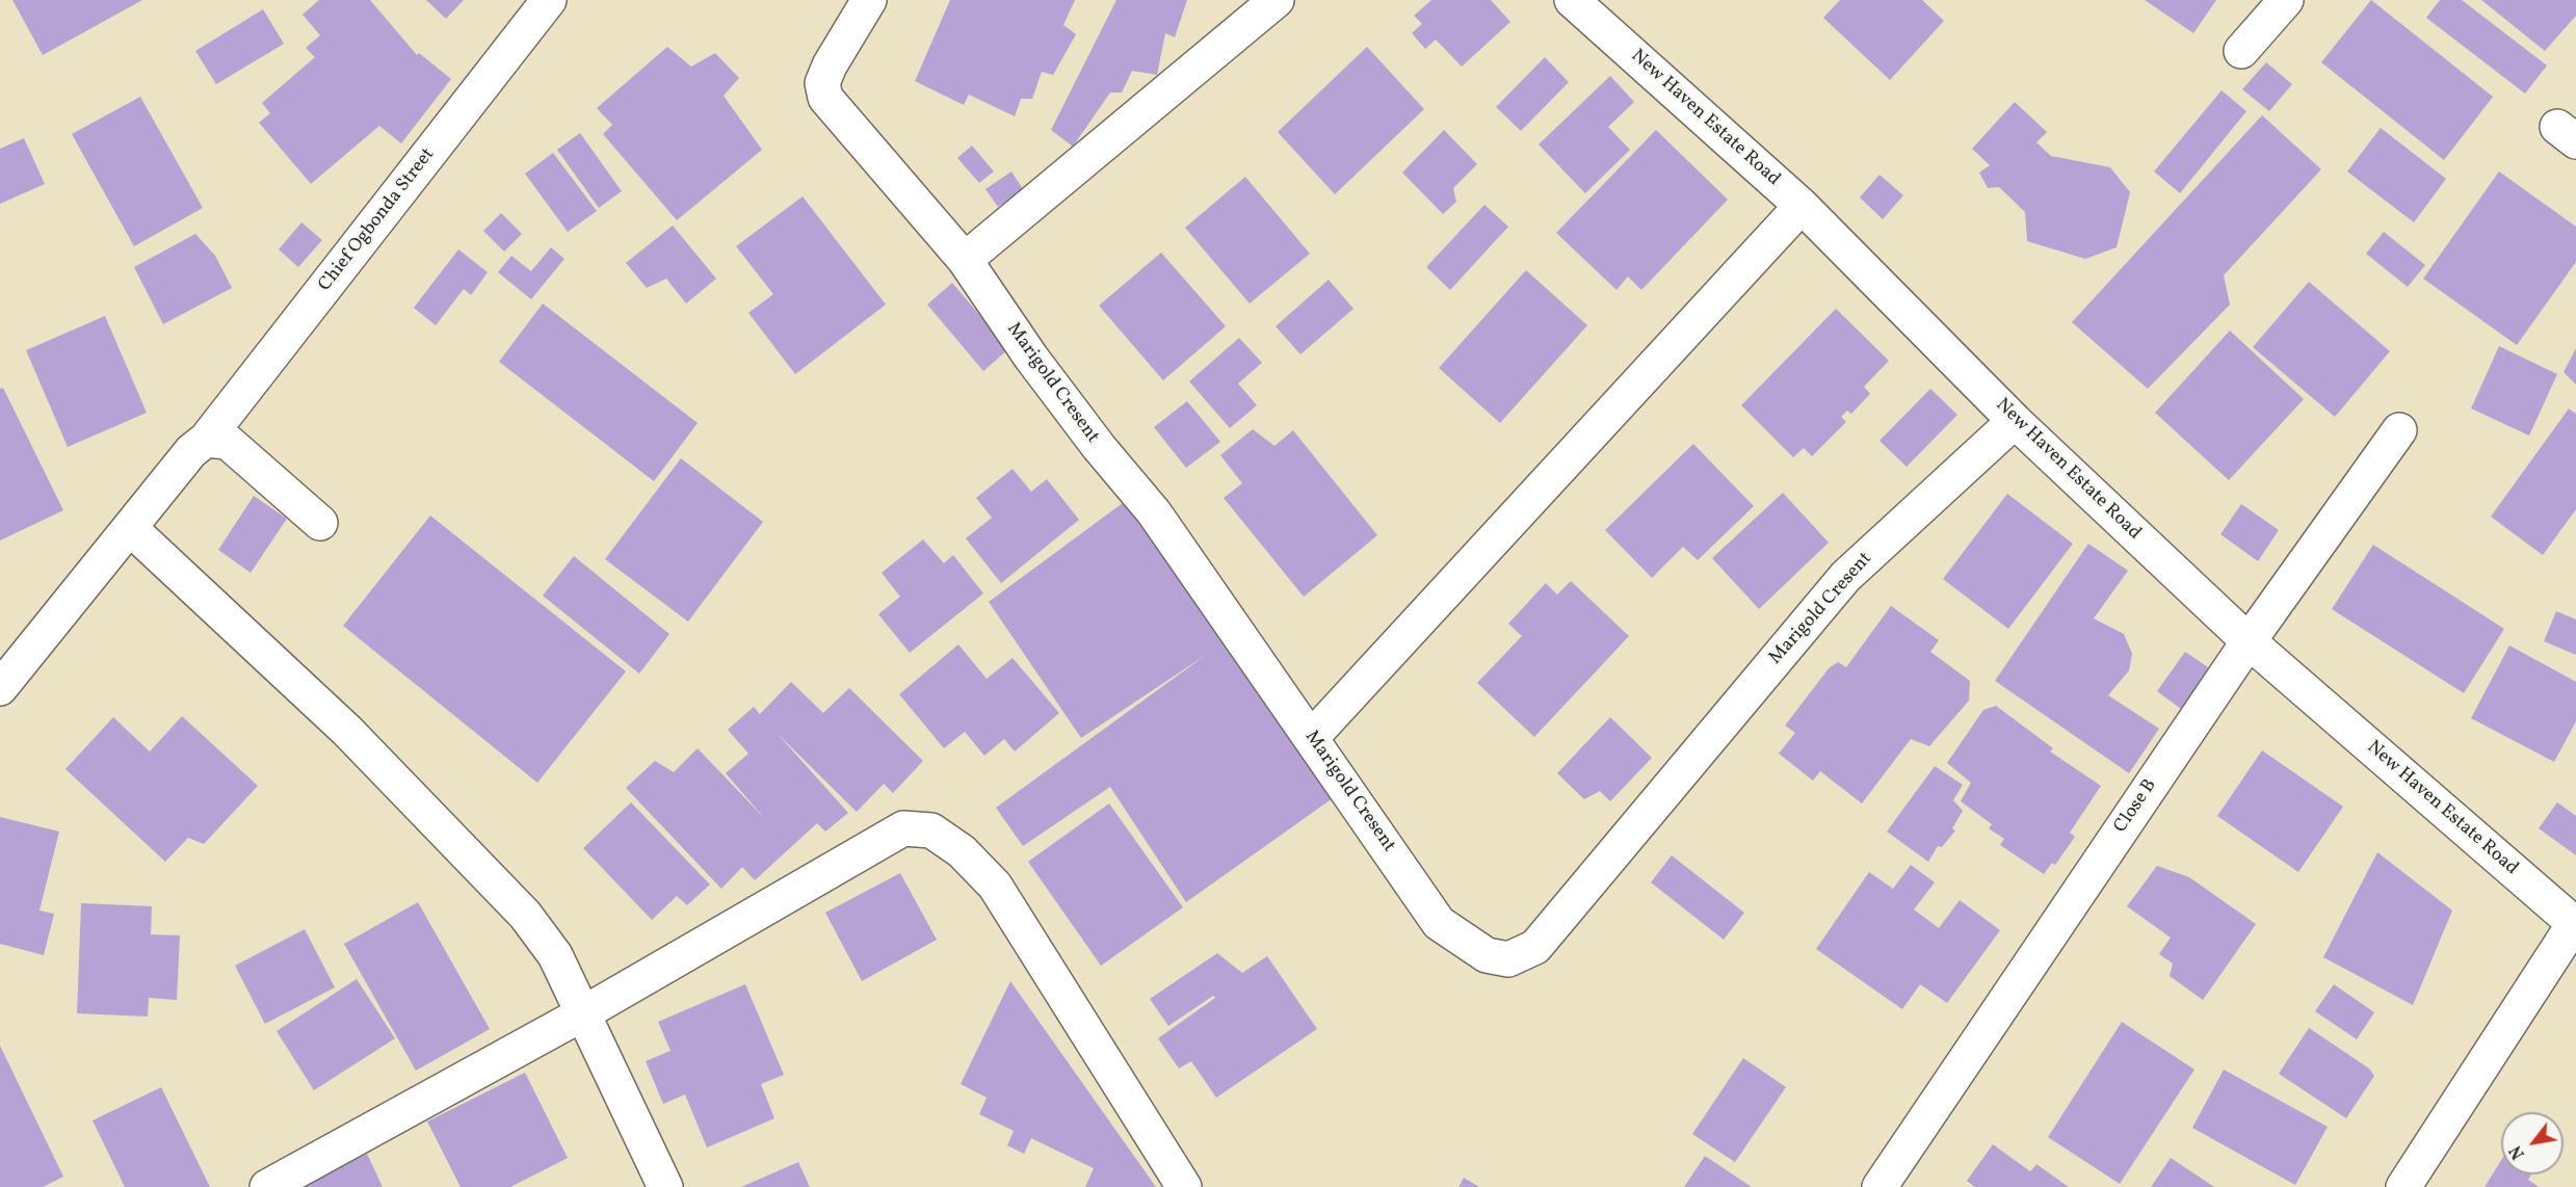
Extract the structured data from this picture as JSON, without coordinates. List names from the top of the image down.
{
  "streets": {
    "street": [
      "New Haven Estate Road",
      "Chief Ogbonda Street",
      "Marigold Cresent",
      "Close B"
    ]
  },
  "crossings": [
    ["New Haven Estate Road", "Marigold Cresent"],
    ["New Haven Estate Road", "Close B"]
  ],
  "north": "bottom left"
}
